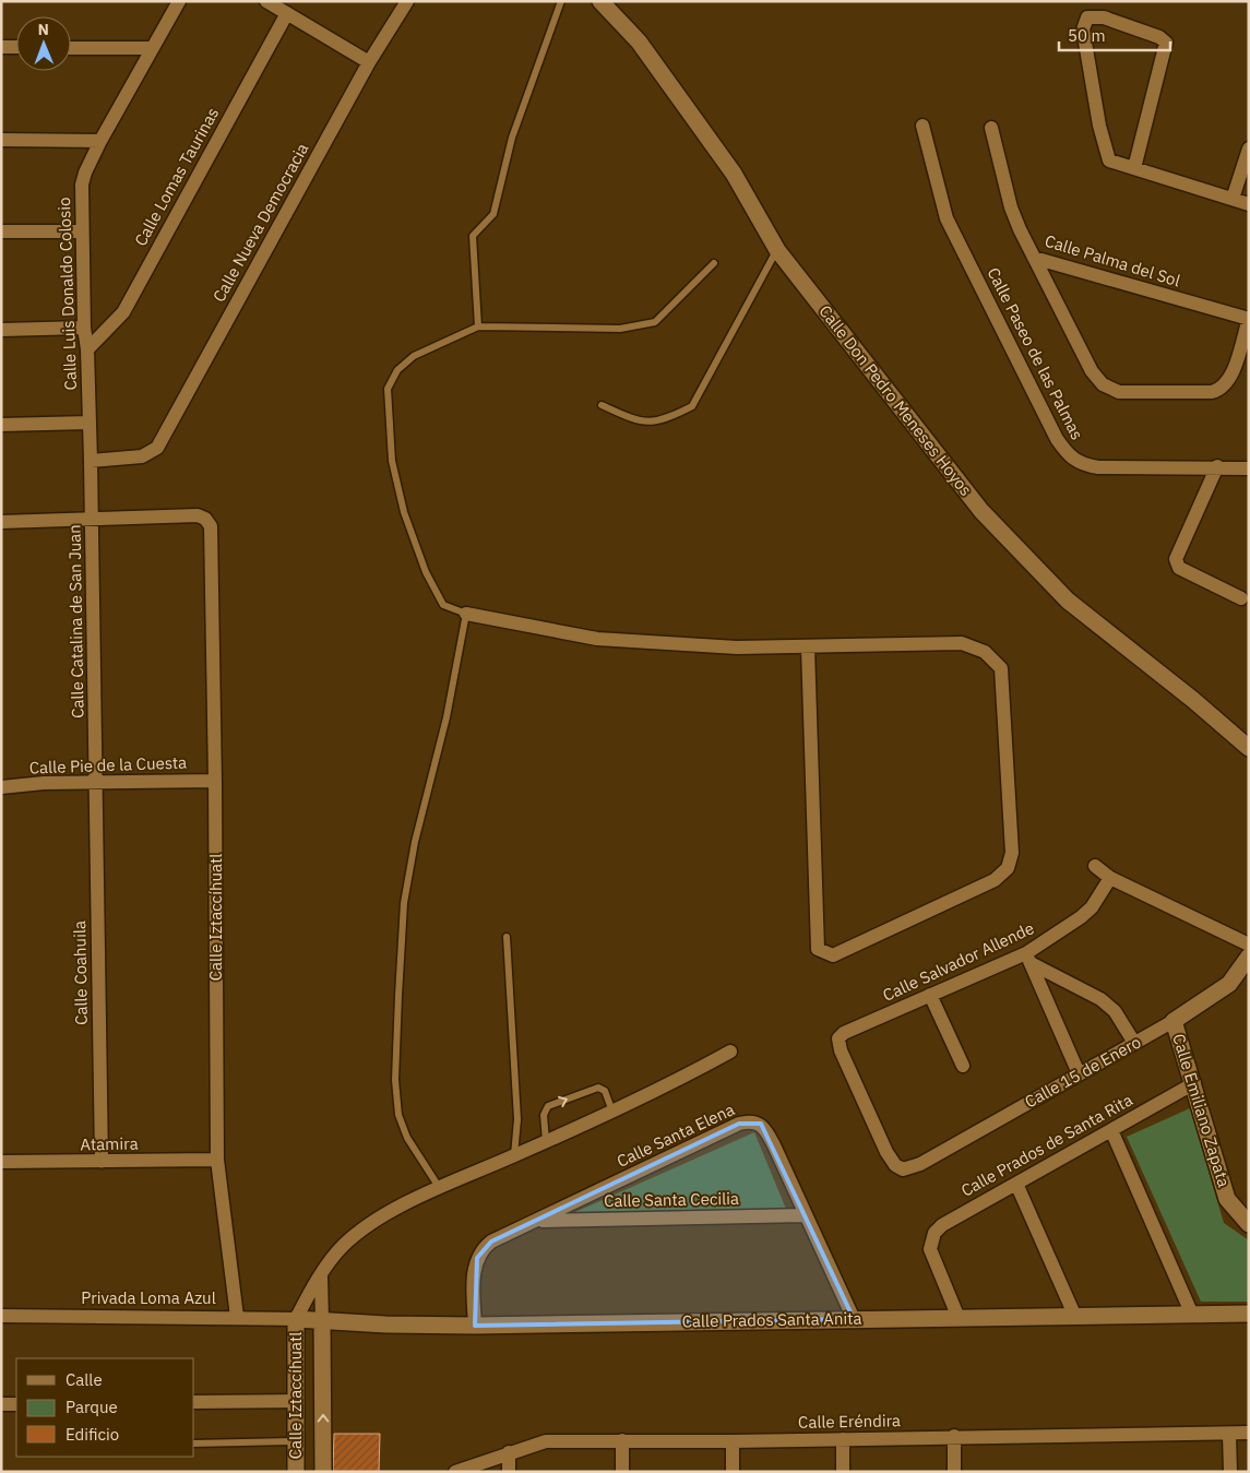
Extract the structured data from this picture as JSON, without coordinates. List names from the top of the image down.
{
  "streets": {
    "street": [
      "Calle Lomas Taurinas",
      "Calle Nueva Democracia",
      "Calle Palma del Sol",
      "Calle Luis Donaldo Colosio",
      "Calle Paseo de las Palmas",
      "Calle Don Pedro Meneses Hoyos",
      "Calle Catalina de San Juan",
      "Calle Pie de la Cuesta",
      "Calle Iztaccíhuatl",
      "Calle Salvador Allende",
      "Calle Coahuila",
      "Calle 15 de Enero",
      "Calle Emiliano Zapata",
      "Calle Santa Elena",
      "Atamira",
      "Calle Prados de Santa Rita",
      "Calle Santa Cecilia",
      "Privada Loma Azul",
      "Calle Prados Santa Anita",
      "Calle Eréndira"
    ]
  },
  "crossings": [
    ["Calle Lomas Taurinas", "Calle Luis Donaldo Colosio"],
    ["Calle Nueva Democracia", "Calle Luis Donaldo Colosio"],
    ["Calle Nueva Democracia", "Calle Catalina de San Juan"],
    ["Calle Luis Donaldo Colosio", "Calle Catalina de San Juan"],
    ["Calle Catalina de San Juan", "Calle Pie de la Cuesta"],
    ["Calle Catalina de San Juan", "Calle Iztaccíhuatl"],
    ["Calle Catalina de San Juan", "Calle Coahuila"],
    ["Calle Pie de la Cuesta", "Calle Iztaccíhuatl"],
    ["Calle Pie de la Cuesta", "Calle Coahuila"],
    ["Calle Iztaccíhuatl", "Atamira"],
    ["Calle Iztaccíhuatl", "Privada Loma Azul"],
    ["Calle Iztaccíhuatl", "Calle Prados Santa Anita"],
    ["Calle Salvador Allende", "Calle 15 de Enero"],
    ["Calle Coahuila", "Atamira"],
    ["Calle 15 de Enero", "Calle Emiliano Zapata"],
    ["Calle Emiliano Zapata", "Calle Prados de Santa Rita"],
    ["Calle Santa Elena", "Calle Santa Cecilia"],
    ["Calle Santa Elena", "Calle Prados Santa Anita"],
    ["Calle Prados de Santa Rita", "Calle Prados Santa Anita"],
    ["Privada Loma Azul", "Calle Prados Santa Anita"]
  ],
  "legend": ["Calle", "Parque", "Edificio"],
  "scale_bar": "50 m",
  "north": "top"
}
